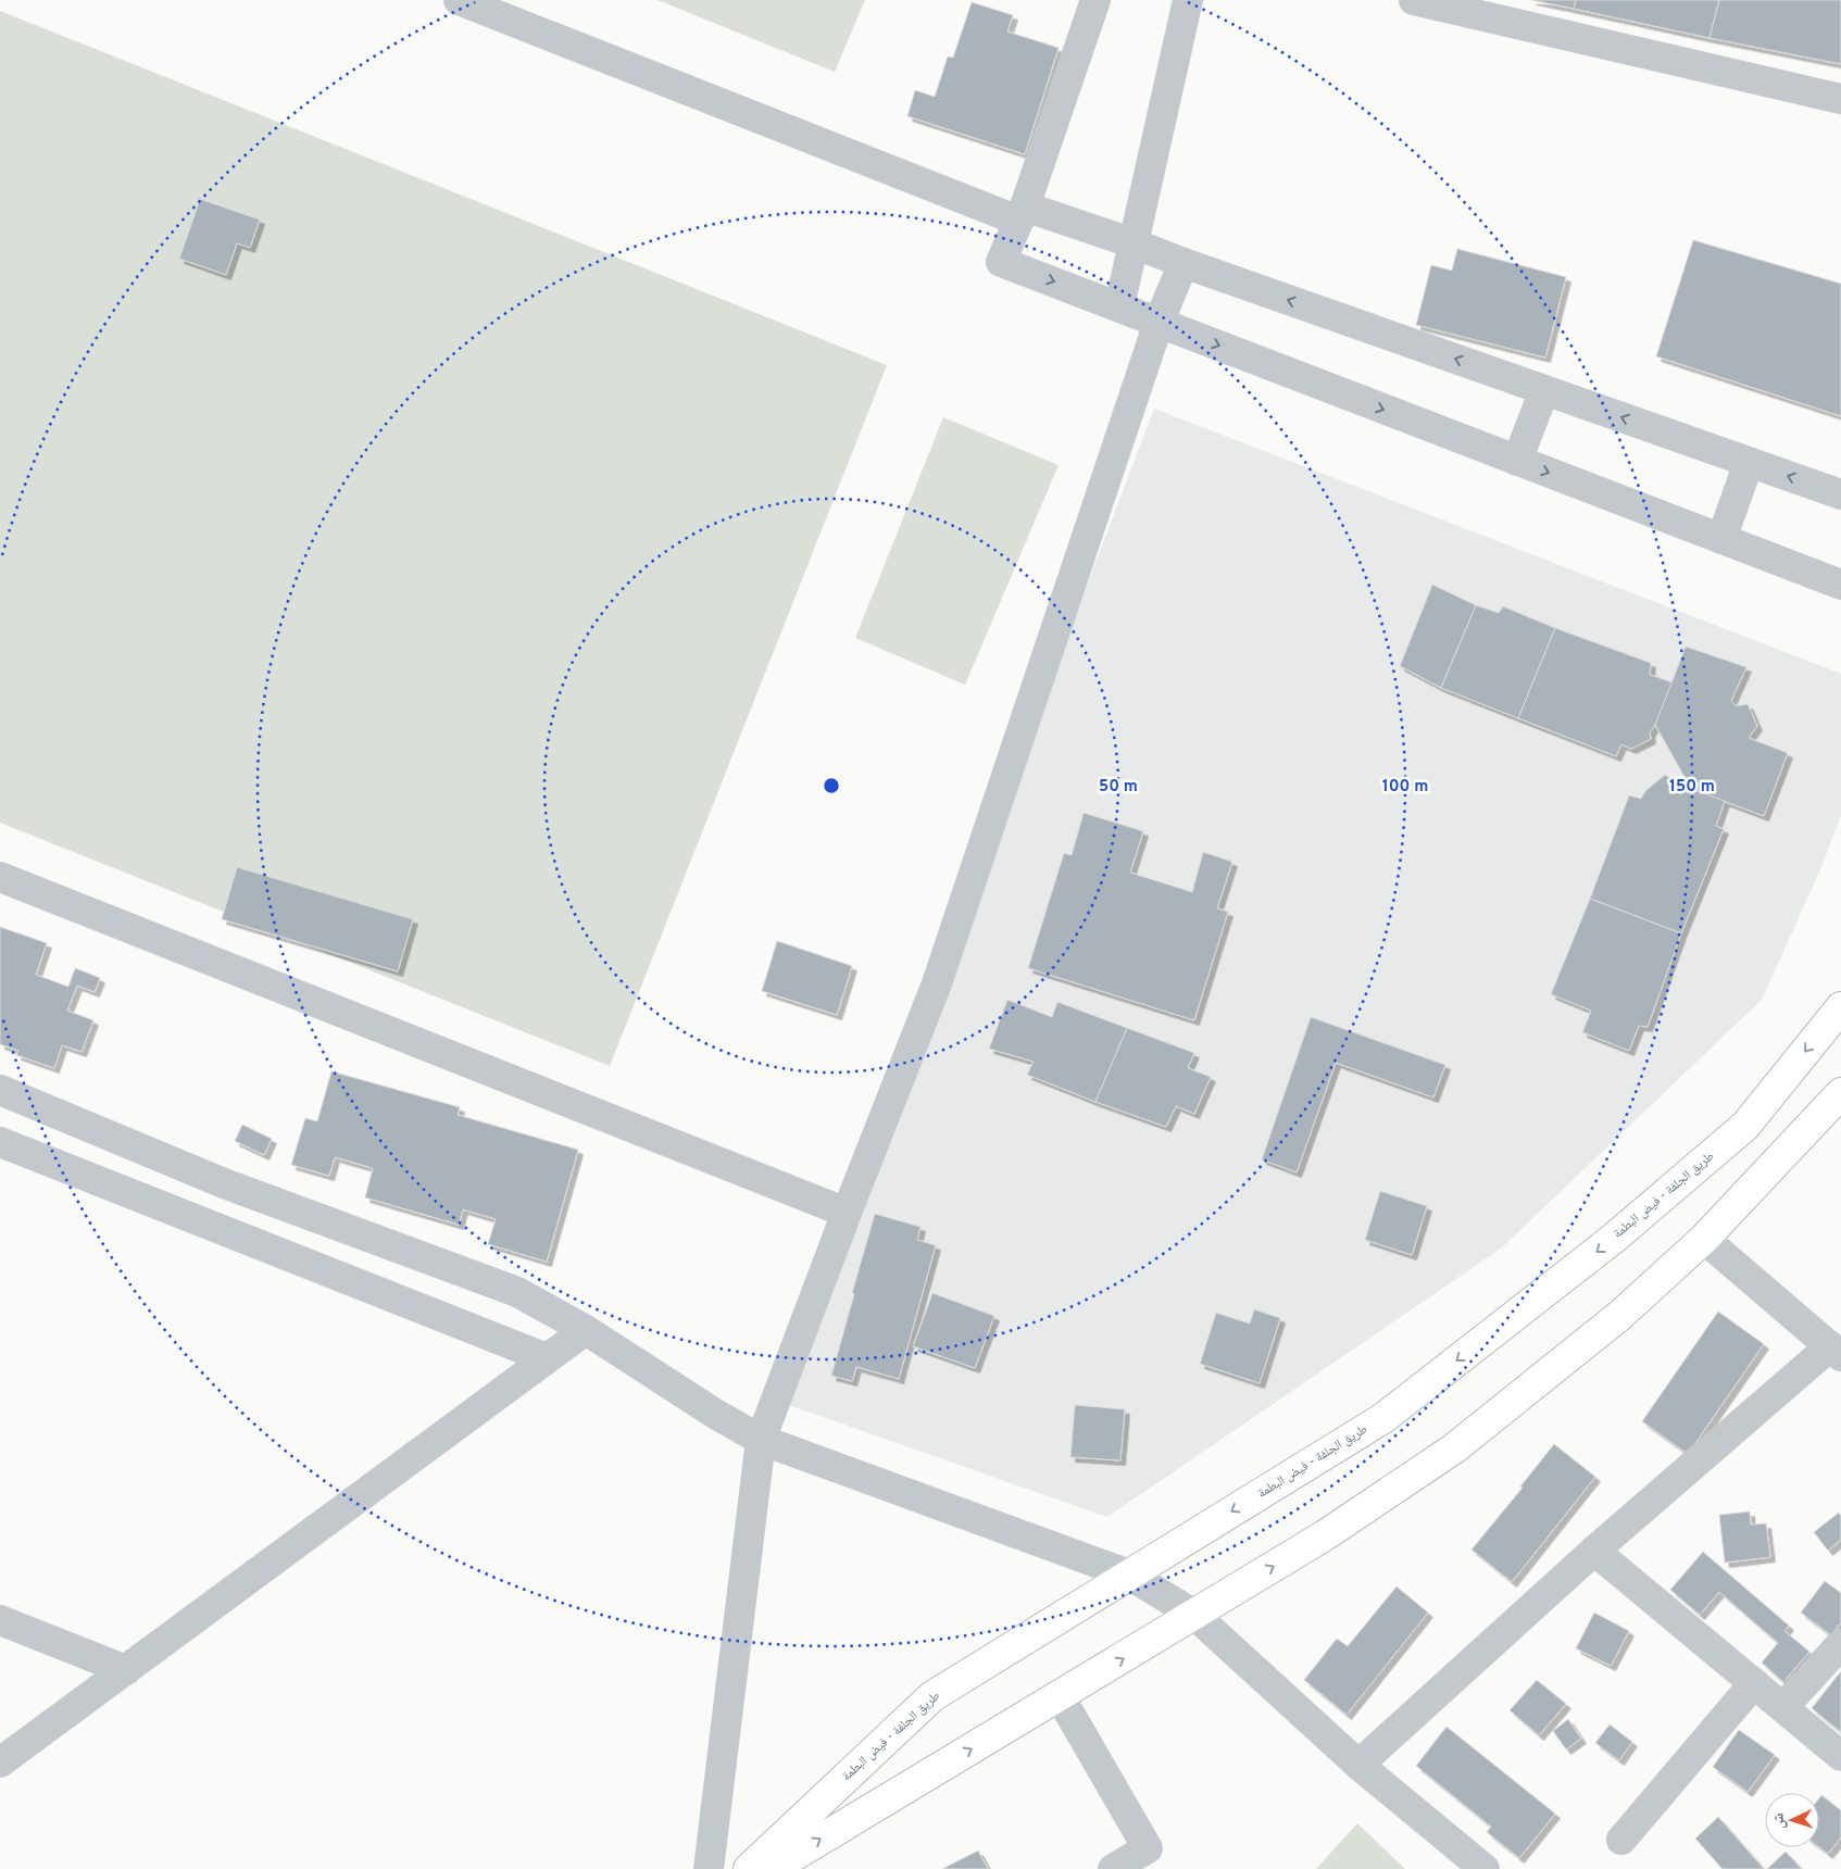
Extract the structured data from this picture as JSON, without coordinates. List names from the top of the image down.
{
  "streets": {
    "main road": ["طريق الجلفة - فيض البطمة"]
  },
  "north": "left",
  "rings": ["50 m", "100 m", "150 m"]
}
